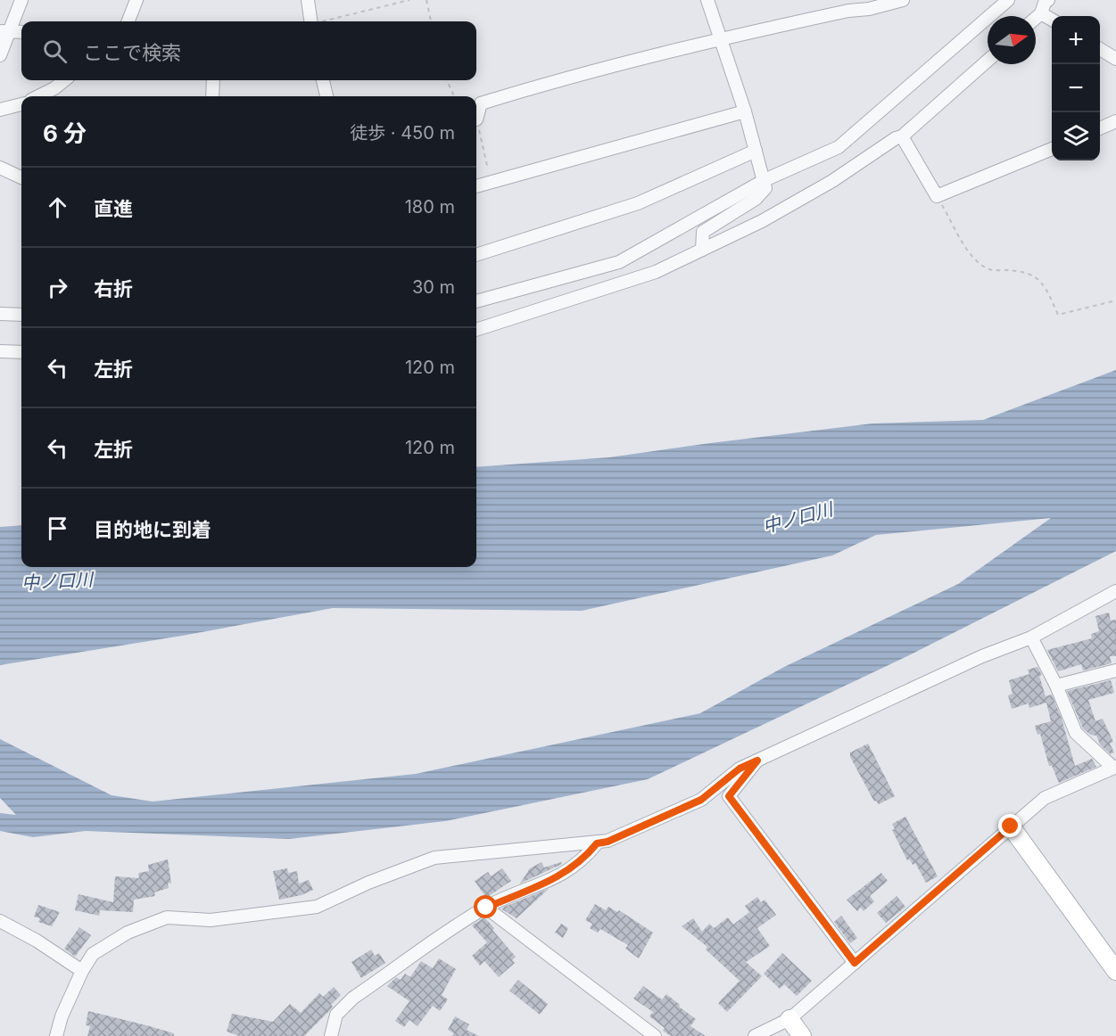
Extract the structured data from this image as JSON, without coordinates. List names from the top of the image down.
{
  "water": ["中ノ口川"],
  "north": "right",
  "page": {
    "map_buttons": ["+", "−"],
    "search": "ここで検索",
    "heading": ["6 分", "徒歩 · 450 m"],
    "list": [
      ["直進", "180 m"],
      ["右折", "30 m"],
      ["左折", "120 m"],
      ["左折", "120 m"],
      "目的地に到着"
    ]
  }
}
